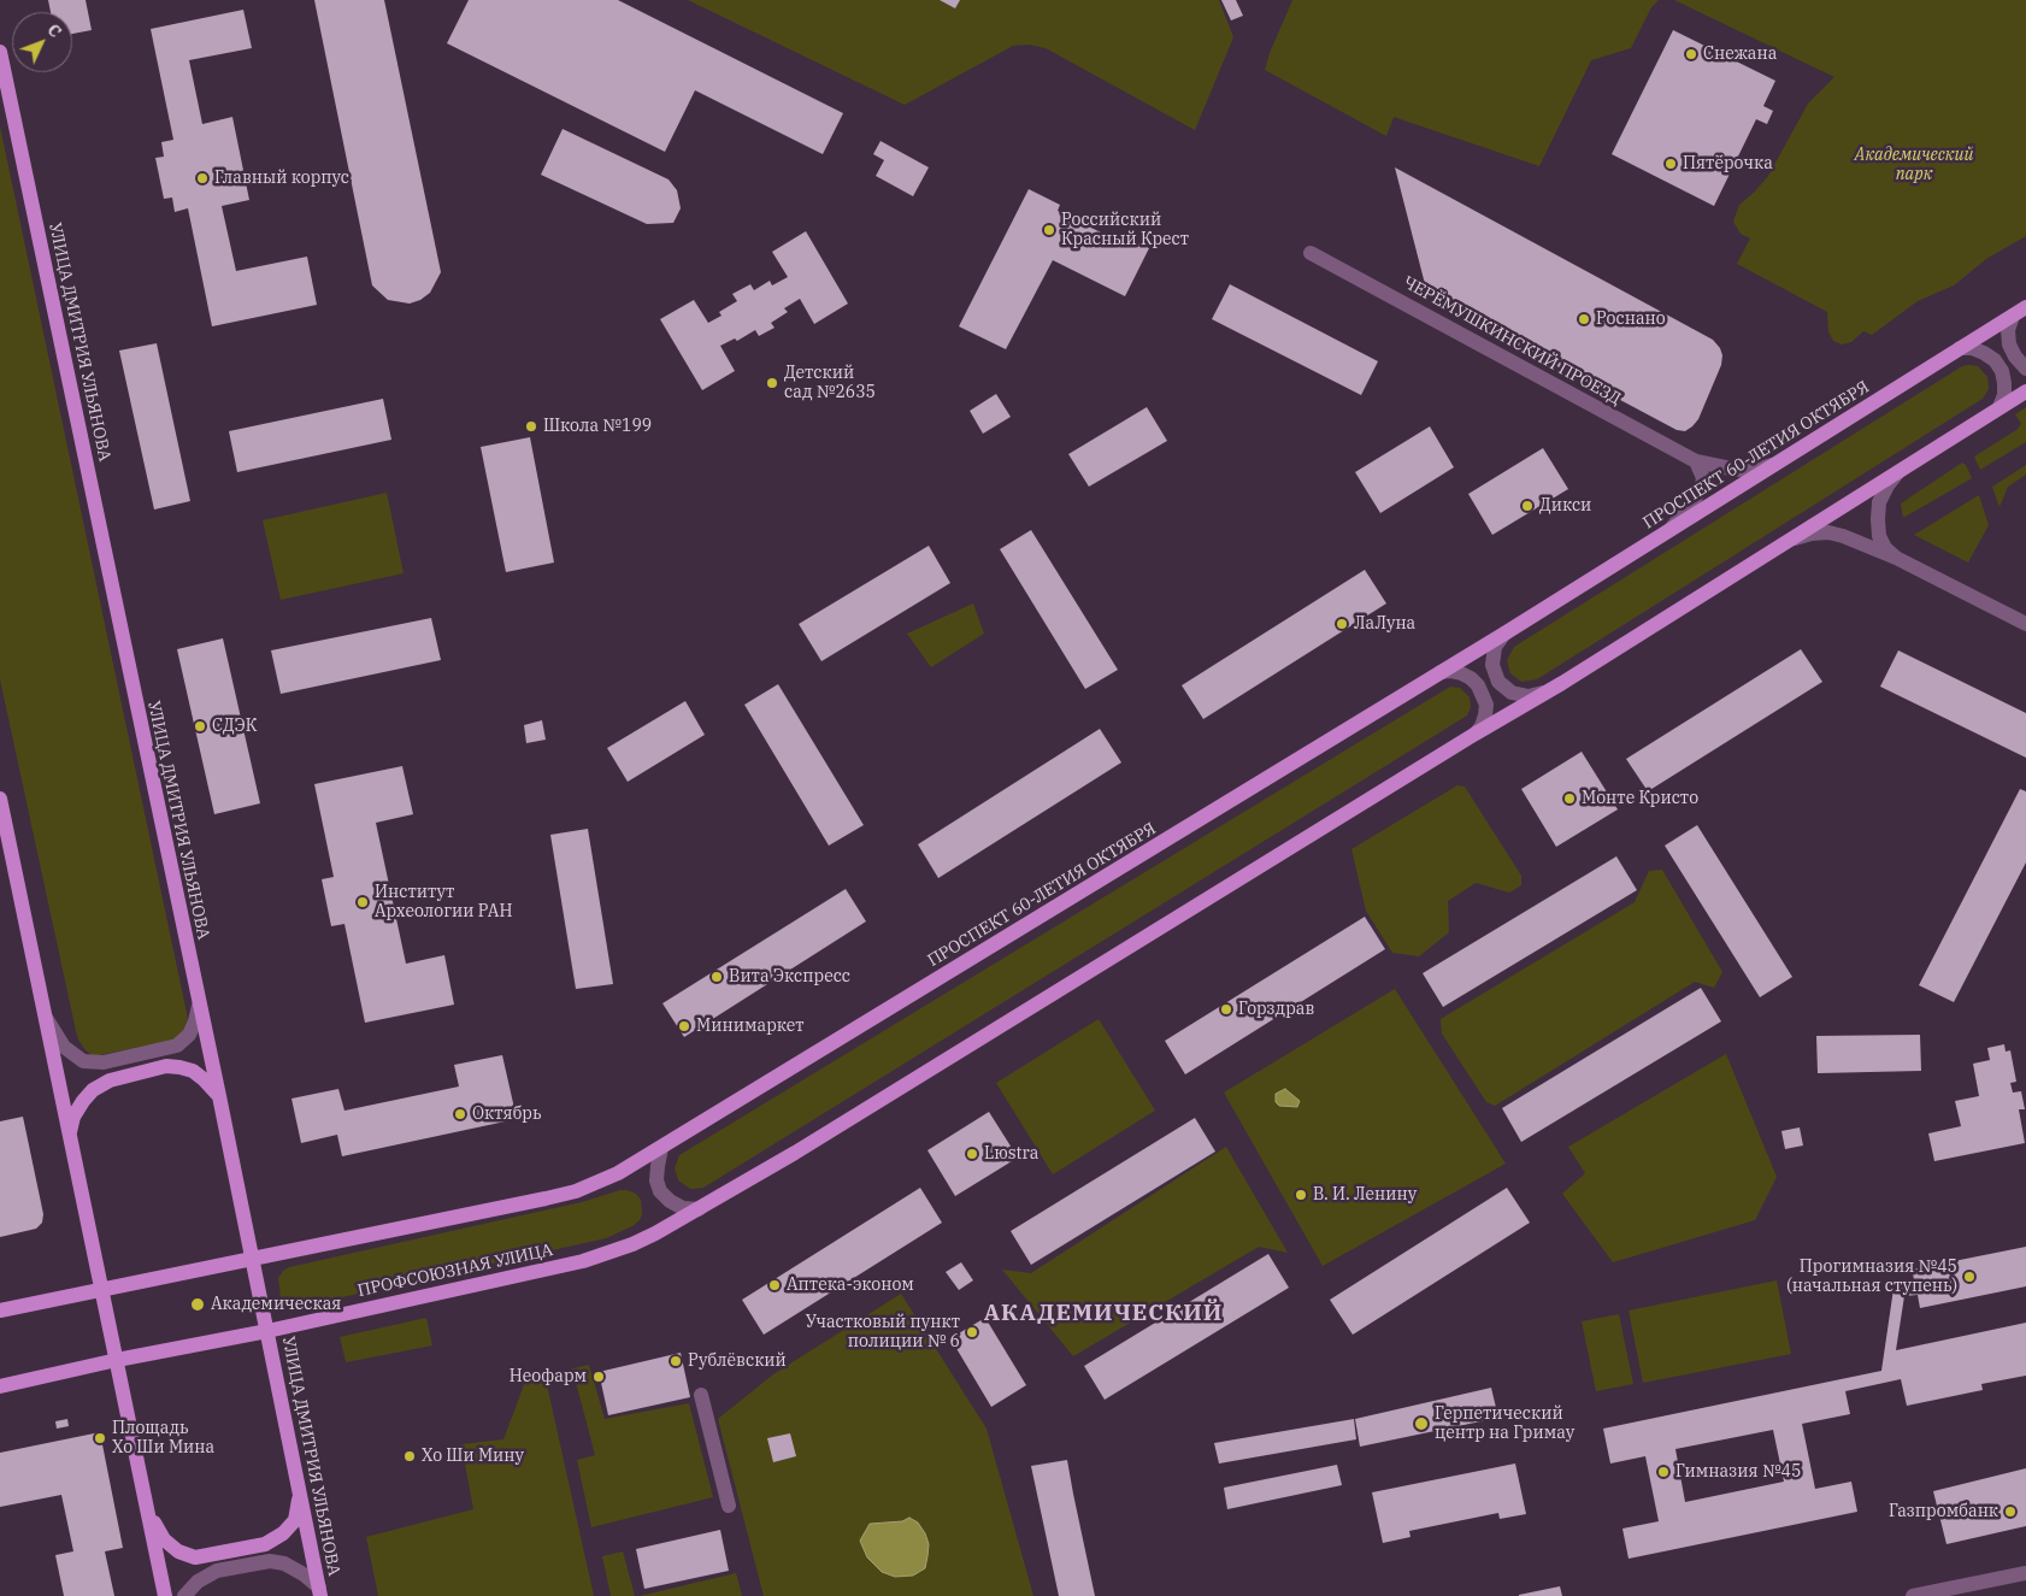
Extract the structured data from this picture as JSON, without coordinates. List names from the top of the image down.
{
  "streets": {
    "main road": ["УЛИЦА ДМИТРИЯ УЛЬЯНОВА", "ПРОСПЕКТ 60-ЛЕТИЯ ОКТЯБРЯ", "ПРОФСОЮЗНАЯ УЛИЦА"],
    "street": ["ЧЕРЁМУШКИНСКИЙ ПРОЕЗД"]
  },
  "crossings": [
    ["ЧЕРЁМУШКИНСКИЙ ПРОЕЗД", "ПРОСПЕКТ 60-ЛЕТИЯ ОКТЯБРЯ"],
    ["УЛИЦА ДМИТРИЯ УЛЬЯНОВА", "ПРОФСОЮЗНАЯ УЛИЦА"]
  ],
  "districts": ["АКАДЕМИЧЕСКИЙ"],
  "parks": ["Академический парк"],
  "places": [
    "Снежана",
    "Пятёрочка",
    "Главный корпус",
    "Российский Красный Крест",
    "Роснано",
    "Детский сад №2635",
    "Школа №199",
    "Дикси",
    "ЛаЛуна",
    "СДЭК",
    "Монте Кристо",
    "Институт Археологии РАН",
    "Вита Экспресс",
    "Горздрав",
    "Минимаркет",
    "Октябрь",
    "Lюstra",
    "В. И. Ленину",
    "Прогимназия №45 (начальная ступень)",
    "Аптека-эконом",
    "Академическая",
    "Участковый пункт полиции № 6",
    "Рублёвский",
    "Неофарм",
    "Герпетический центр на Гримау",
    "Площадь Хо Ши Мина",
    "Хо Ши Мину",
    "Гимназия №45",
    "Газпромбанк"
  ],
  "north": "top right"
}
